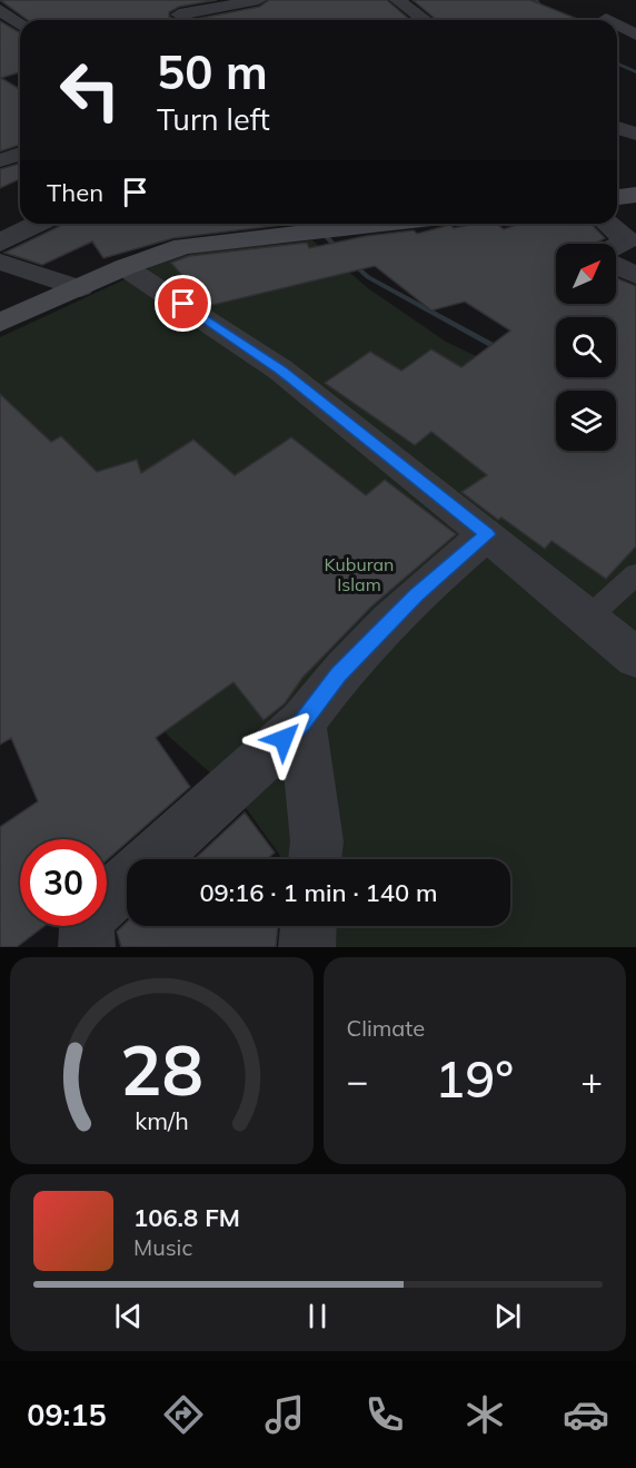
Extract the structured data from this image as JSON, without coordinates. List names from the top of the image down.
{
  "parks": ["Kuburan Islam"],
  "north": "top right",
  "page": {
    "turn": ["50 m", "Turn left"],
    "then": "Then",
    "limit": "30",
    "trip": "09:16 · 1 min · 140 m",
    "tile": "Climate",
    "heat": ["−", "19°", "+"],
    "song": ["106.8 FM", "Music"],
    "tabs": "09:15",
    "gauge": ["28", "km/h"]
  }
}
